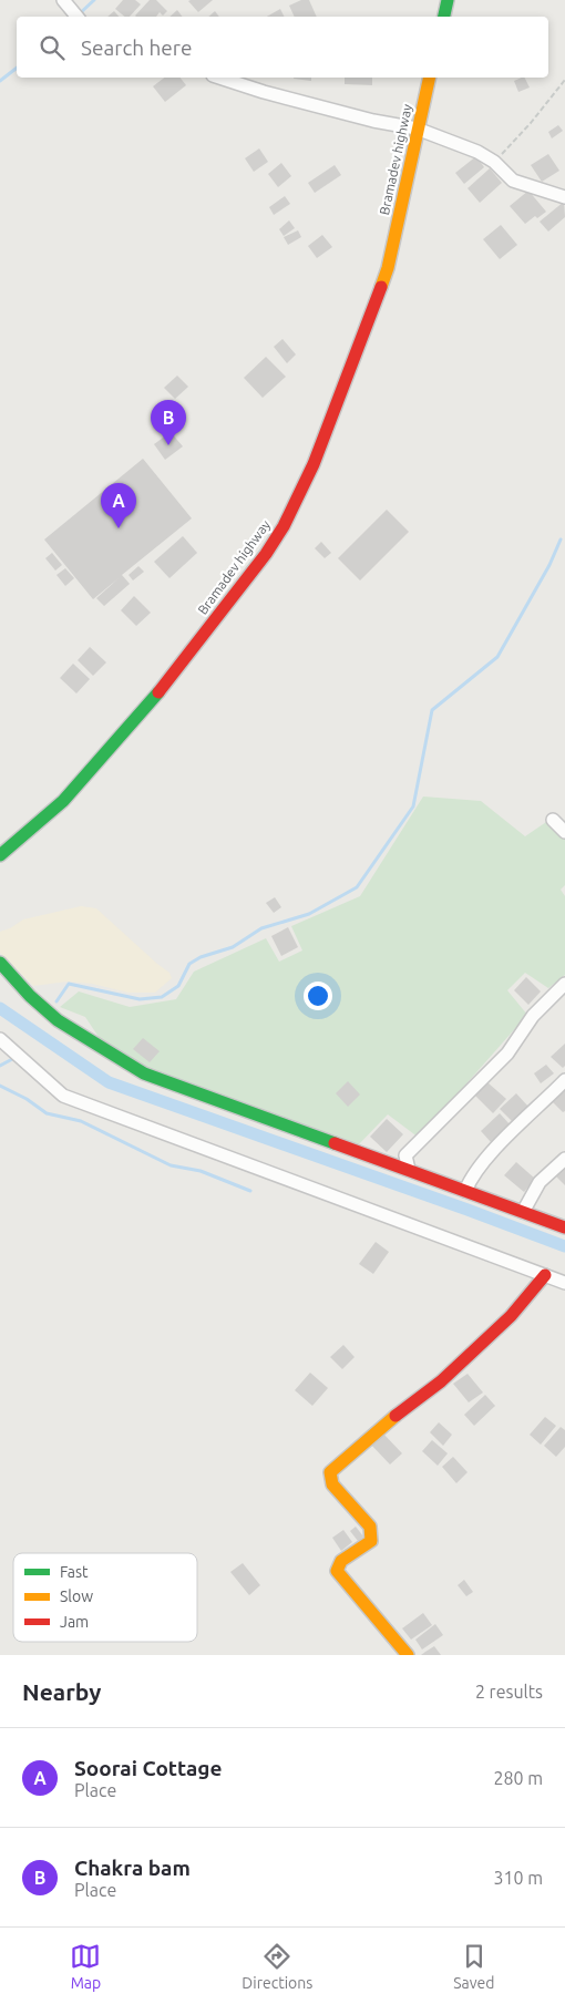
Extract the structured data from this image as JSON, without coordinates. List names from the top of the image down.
{
  "streets": {
    "street": ["Bramadev highway"]
  },
  "legend": ["Fast", "Slow", "Jam"],
  "page": {
    "search": "Search here",
    "pins": ["B", "A"],
    "heading": ["Nearby", "2 results"],
    "list": [
      {
        "mark": "A",
        "name": "Soorai Cottage",
        "note": "Place",
        "value": "280 m"
      },
      {
        "mark": "B",
        "name": "Chakra bam",
        "note": "Place",
        "value": "310 m"
      }
    ],
    "nav": ["Map", "Directions", "Saved"]
  }
}
